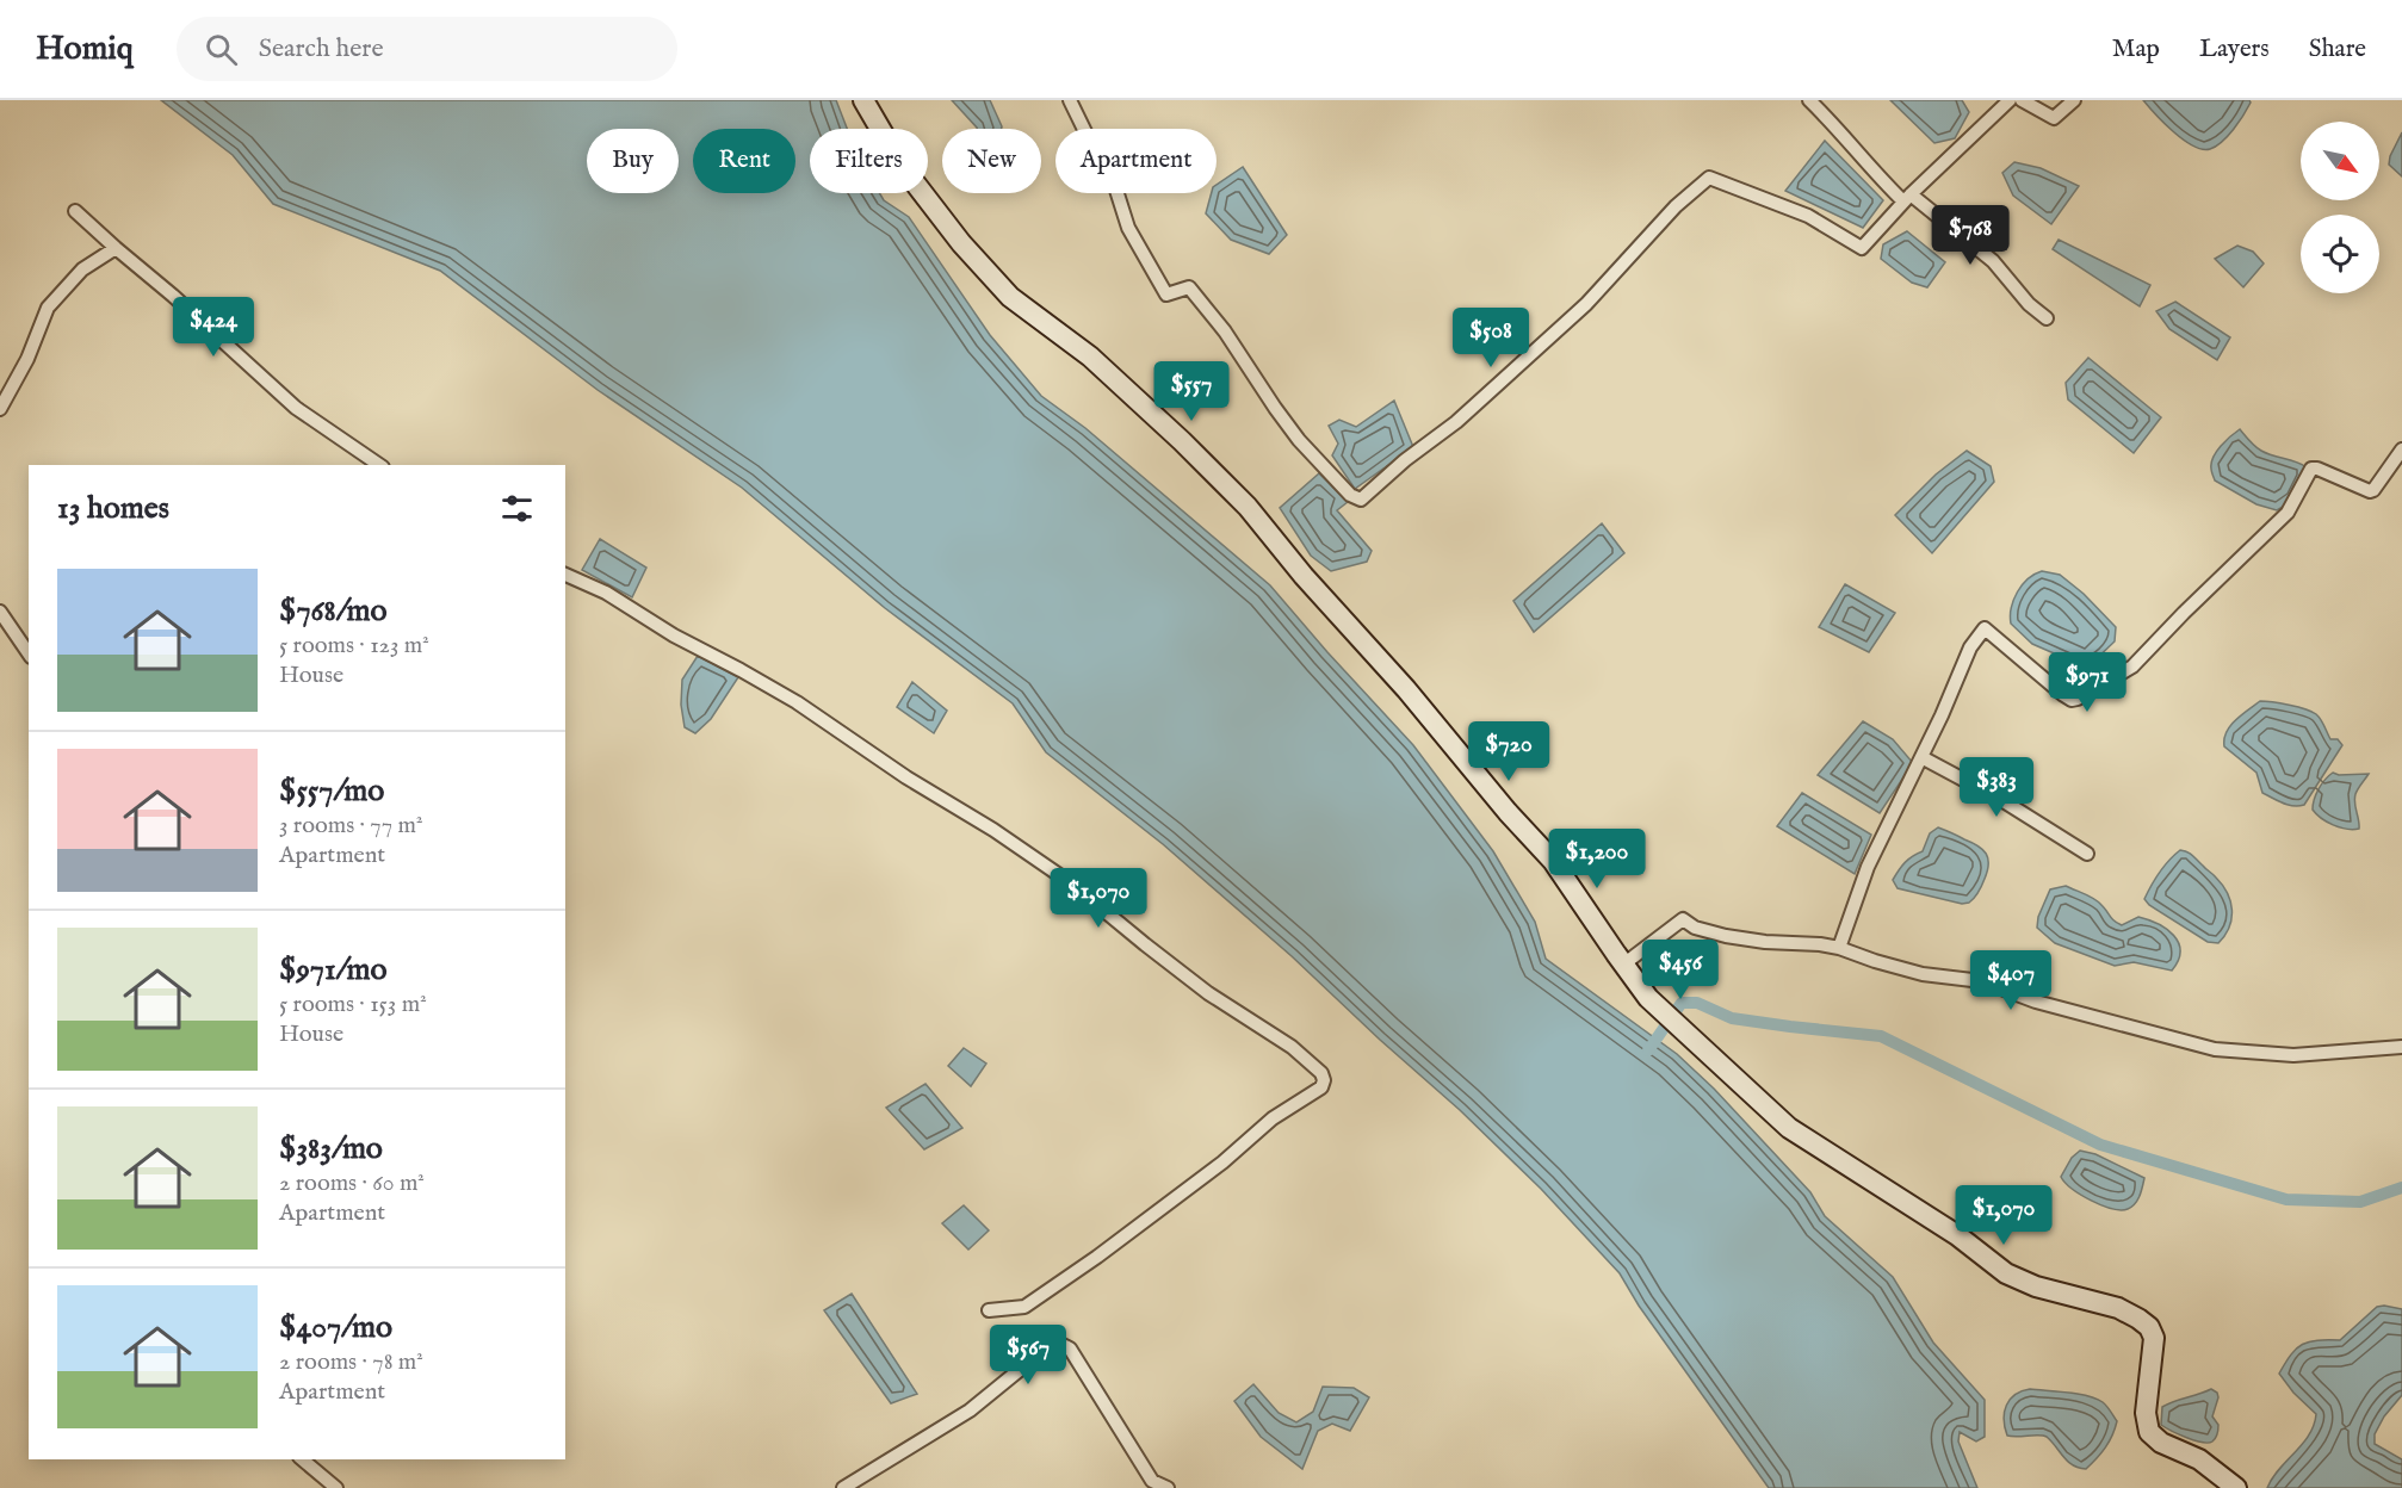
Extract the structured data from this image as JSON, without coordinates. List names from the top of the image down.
{
  "north": "bottom right",
  "page": {
    "header": "Homiq",
    "search": "Search here",
    "nav": ["Map", "Layers", "Share"],
    "chip": [
      "Buy",
      "Rent",
      "Filters",
      "New",
      "Apartment"
    ],
    "price": [
      "$768",
      "$424",
      "$508",
      "$557",
      "$971",
      "$720",
      "$383",
      "$1,200",
      "$1,070",
      "$456",
      "$407",
      "$1,070",
      "$567"
    ],
    "heading": "13 homes",
    "list": [
      {
        "name": "$768/mo",
        "note": "5 rooms · 123 m² · House"
      },
      {
        "name": "$557/mo",
        "note": "3 rooms · 77 m² · Apartment"
      },
      {
        "name": "$971/mo",
        "note": "5 rooms · 153 m² · House"
      },
      {
        "name": "$383/mo",
        "note": "2 rooms · 60 m² · Apartment"
      },
      {
        "name": "$407/mo",
        "note": "2 rooms · 78 m² · Apartment"
      }
    ]
  }
}
